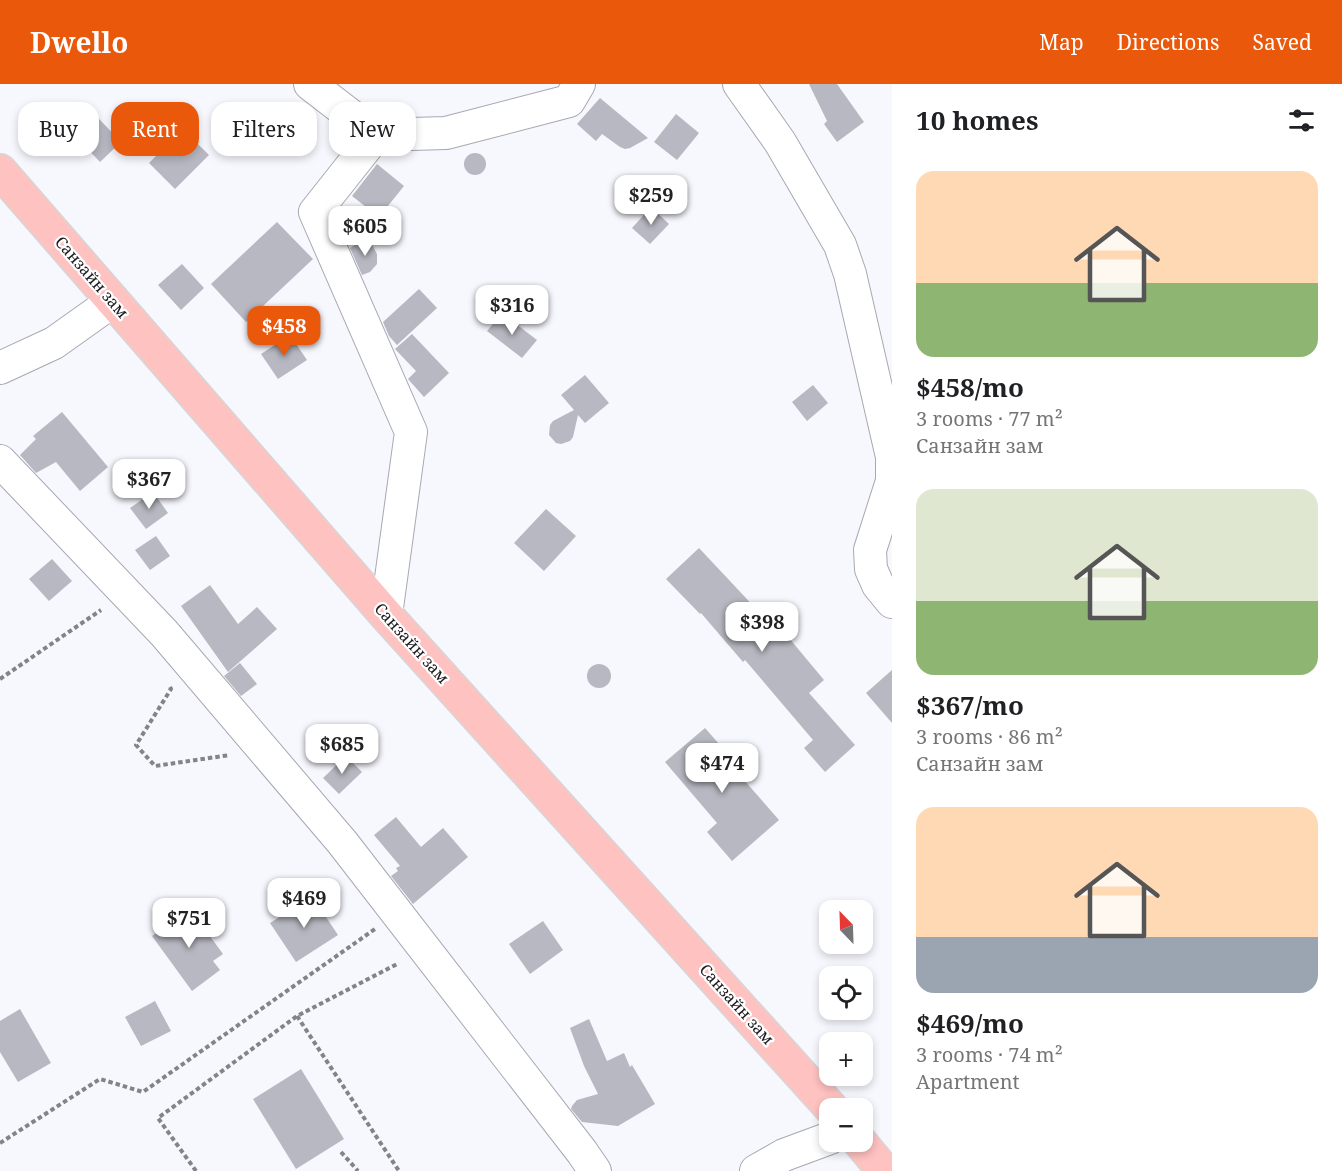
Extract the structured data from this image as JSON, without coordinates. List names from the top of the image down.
{
  "streets": {
    "main road": ["Санзайн зам"]
  },
  "north": "top left",
  "page": {
    "header": "Dwello",
    "nav": ["Map", "Directions", "Saved"],
    "heading": "10 homes",
    "chip": [
      "Buy",
      "Rent",
      "Filters",
      "New"
    ],
    "list": [
      {
        "name": "$458/mo",
        "note": "3 rooms · 77 m² · Санзайн зам"
      },
      {
        "name": "$367/mo",
        "note": "3 rooms · 86 m² · Санзайн зам"
      },
      {
        "name": "$469/mo",
        "note": "3 rooms · 74 m² · Apartment"
      }
    ],
    "price": [
      "$259",
      "$605",
      "$316",
      "$458",
      "$367",
      "$398",
      "$685",
      "$474",
      "$469",
      "$751"
    ],
    "map_buttons": ["+", "−"]
  }
}
